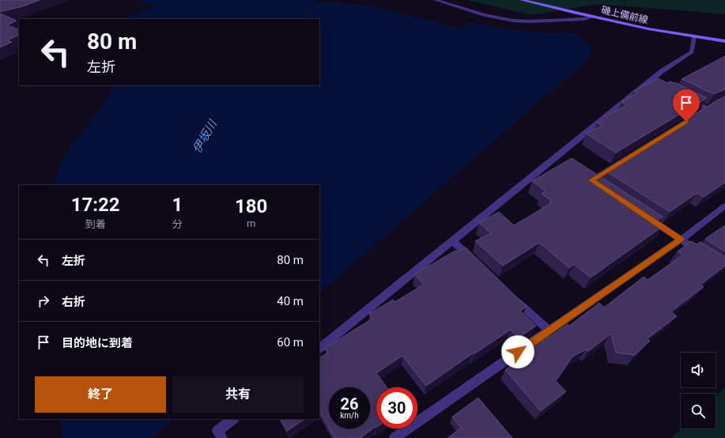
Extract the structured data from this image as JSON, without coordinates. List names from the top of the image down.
{
  "streets": {
    "main road": ["磯上備前線"]
  },
  "water": ["伊坂川"],
  "page": {
    "turn": ["80 m", "左折"],
    "eta": [
      "17:22",
      "到着",
      "1",
      "分",
      "180",
      "m"
    ],
    "list": [
      {
        "name": "左折",
        "value": "80 m"
      },
      {
        "name": "右折",
        "value": "40 m"
      },
      {
        "name": "目的地に到着",
        "value": "60 m"
      }
    ],
    "buttons": ["終了", "共有"],
    "speed": "26 km/h",
    "limit": "30"
  }
}
